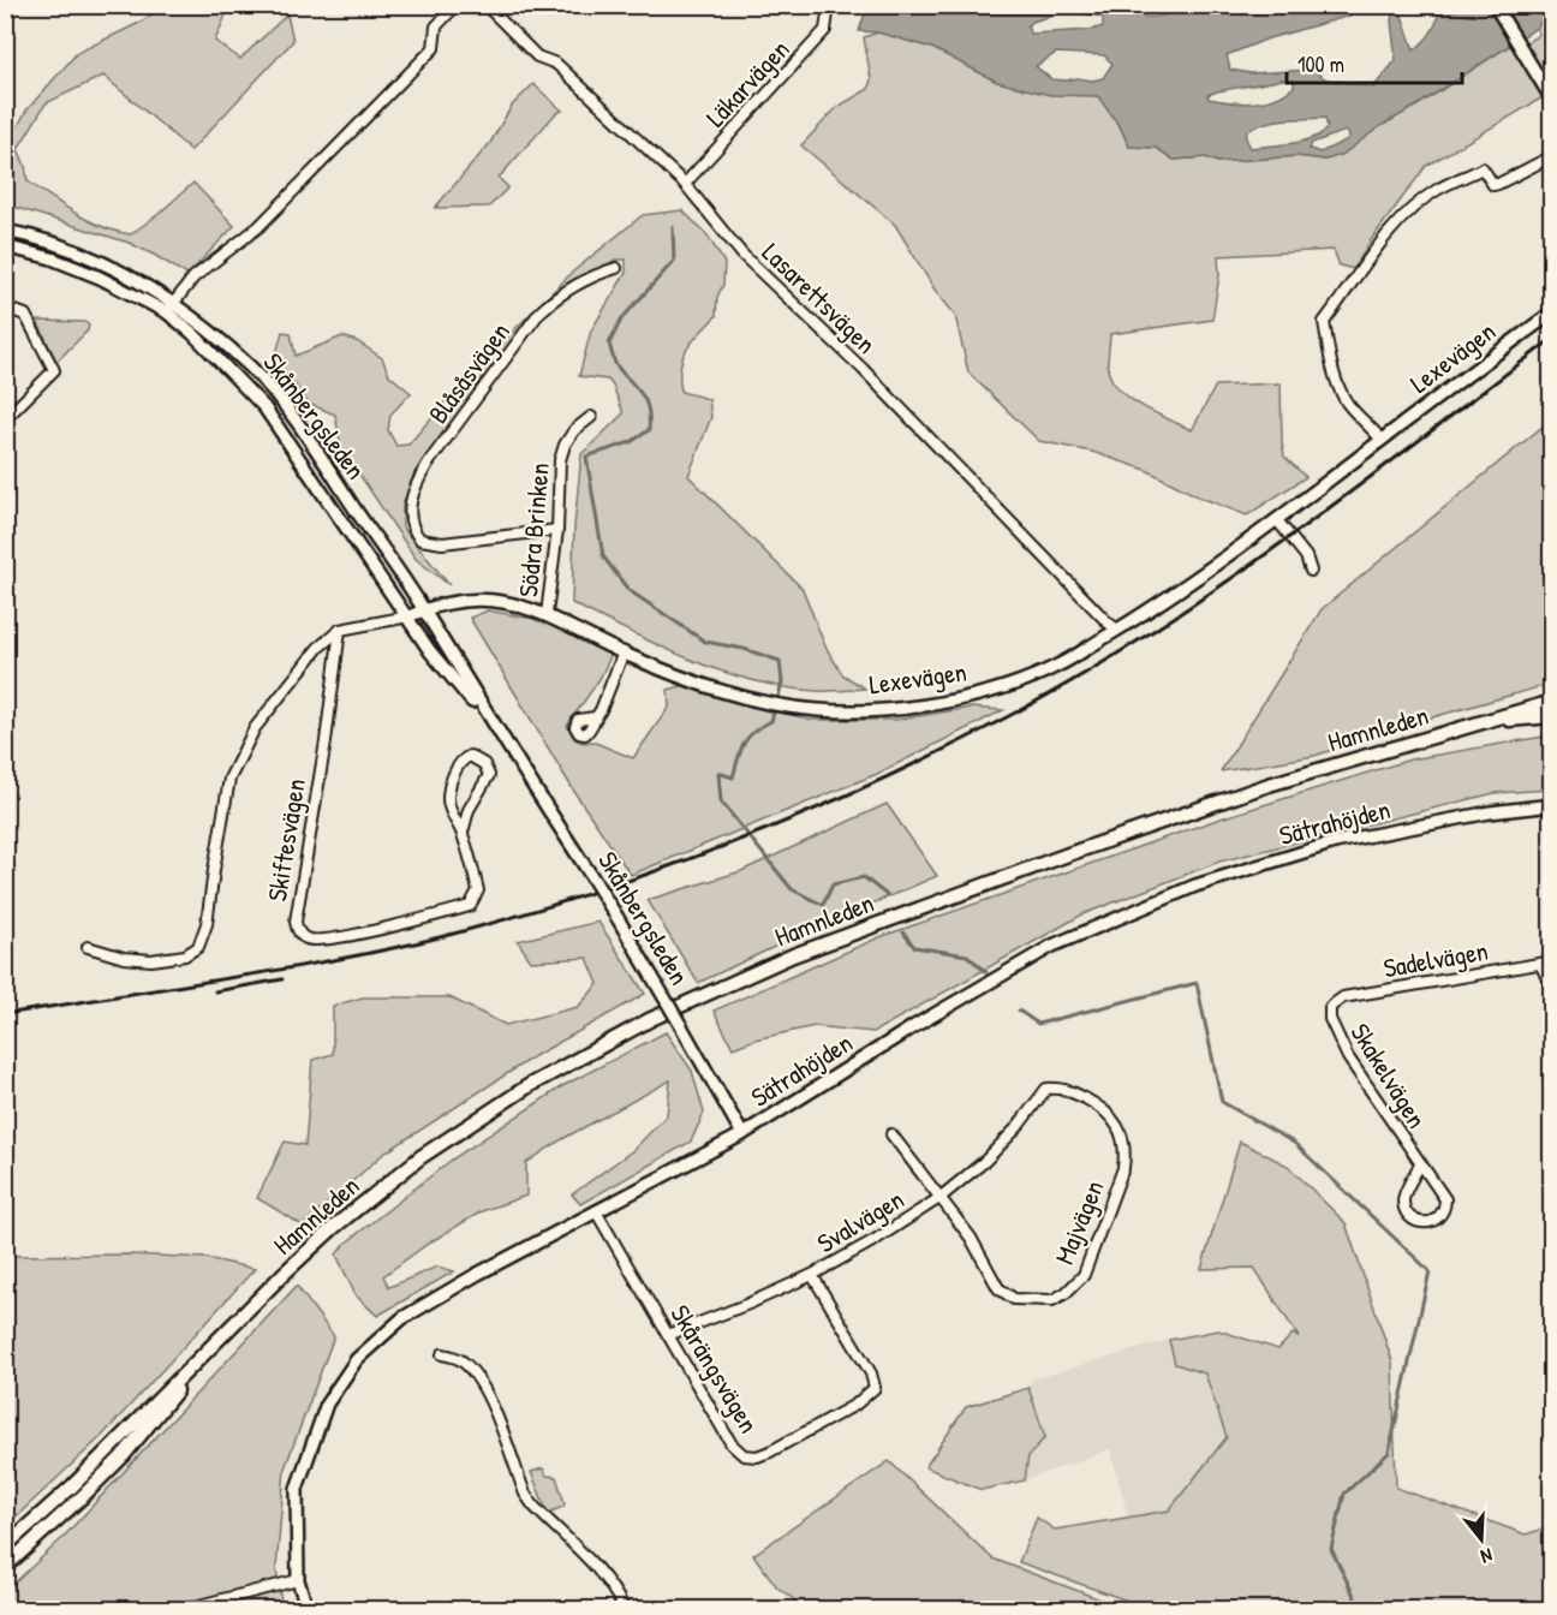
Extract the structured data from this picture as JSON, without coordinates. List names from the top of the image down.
{
  "streets": {
    "main road": ["Hamnleden"],
    "street": [
      "Läkarvägen",
      "Lasarettsvägen",
      "Lexevägen",
      "Blåsåsvägen",
      "Skånbergsleden",
      "Södra Brinken",
      "Sätrahöjden",
      "Skiftesvägen",
      "Sadelvägen",
      "Skakelvägen",
      "Svalvägen",
      "Majvägen",
      "Skårängsvägen"
    ]
  },
  "crossings": [
    ["Läkarvägen", "Lasarettsvägen"],
    ["Lasarettsvägen", "Lexevägen"],
    ["Lexevägen", "Skånbergsleden"],
    ["Lexevägen", "Södra Brinken"],
    ["Blåsåsvägen", "Södra Brinken"],
    ["Skånbergsleden", "Sätrahöjden"],
    ["Sätrahöjden", "Skårängsvägen"],
    ["Sadelvägen", "Skakelvägen"],
    ["Svalvägen", "Majvägen"],
    ["Svalvägen", "Skårängsvägen"]
  ],
  "scale_bar": "100 m",
  "north": "bottom"
}
